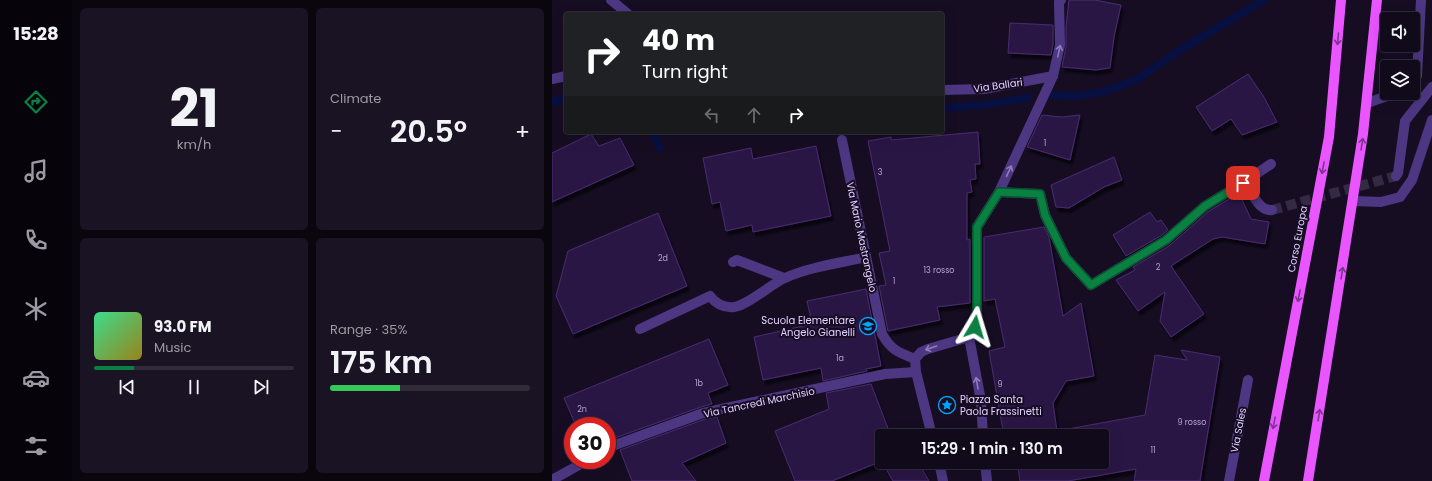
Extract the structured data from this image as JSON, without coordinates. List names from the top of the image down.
{
  "streets": {
    "main road": ["Corso Europa"],
    "street": [
      "Via Ballari",
      "Via Mario Mastrangelo",
      "Via Tancredi Marchisio",
      "Via Sales"
    ]
  },
  "places": {
    "school or university": ["Scuola Elementare Angelo Gianelli"],
    "place": ["Piazza Santa Paola Frassinetti"]
  },
  "house_numbers": [
    "1",
    "3",
    "2d",
    "2",
    "13 rosso",
    "1",
    "1a",
    "1b",
    "9",
    "2n",
    "9 rosso",
    "11"
  ],
  "page": {
    "tabs": "15:28",
    "tile": [
      ["21", "km/h"],
      "Climate",
      ["Range · 35%", "175 km"]
    ],
    "turn": ["40 m", "Turn right"],
    "heat": ["−", "20.5°", "+"],
    "song": ["93.0 FM", "Music"],
    "limit": "30",
    "trip": "15:29 · 1 min · 130 m"
  }
}
